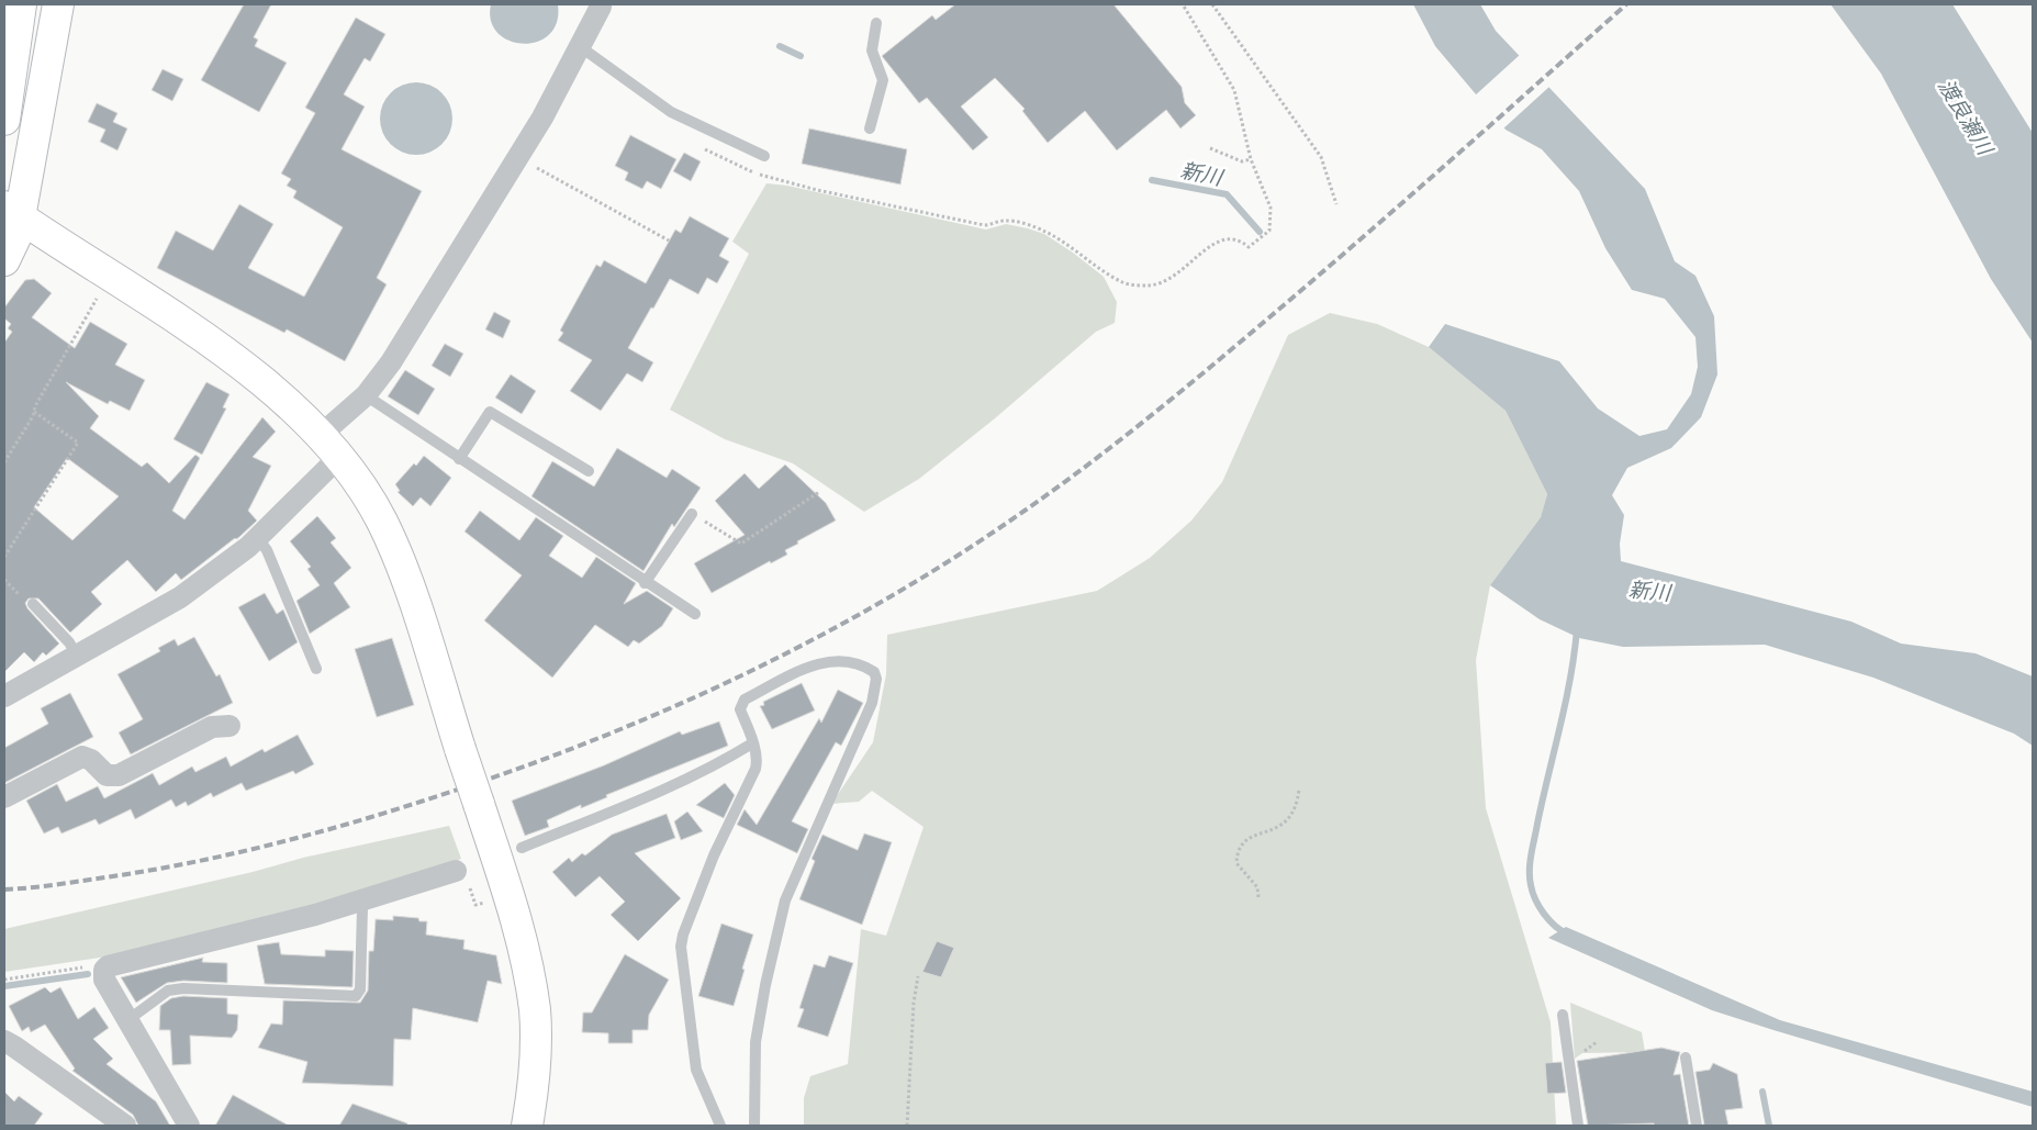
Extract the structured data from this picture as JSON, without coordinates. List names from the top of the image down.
{
  "water": ["渡良瀬川", "新川"]
}
